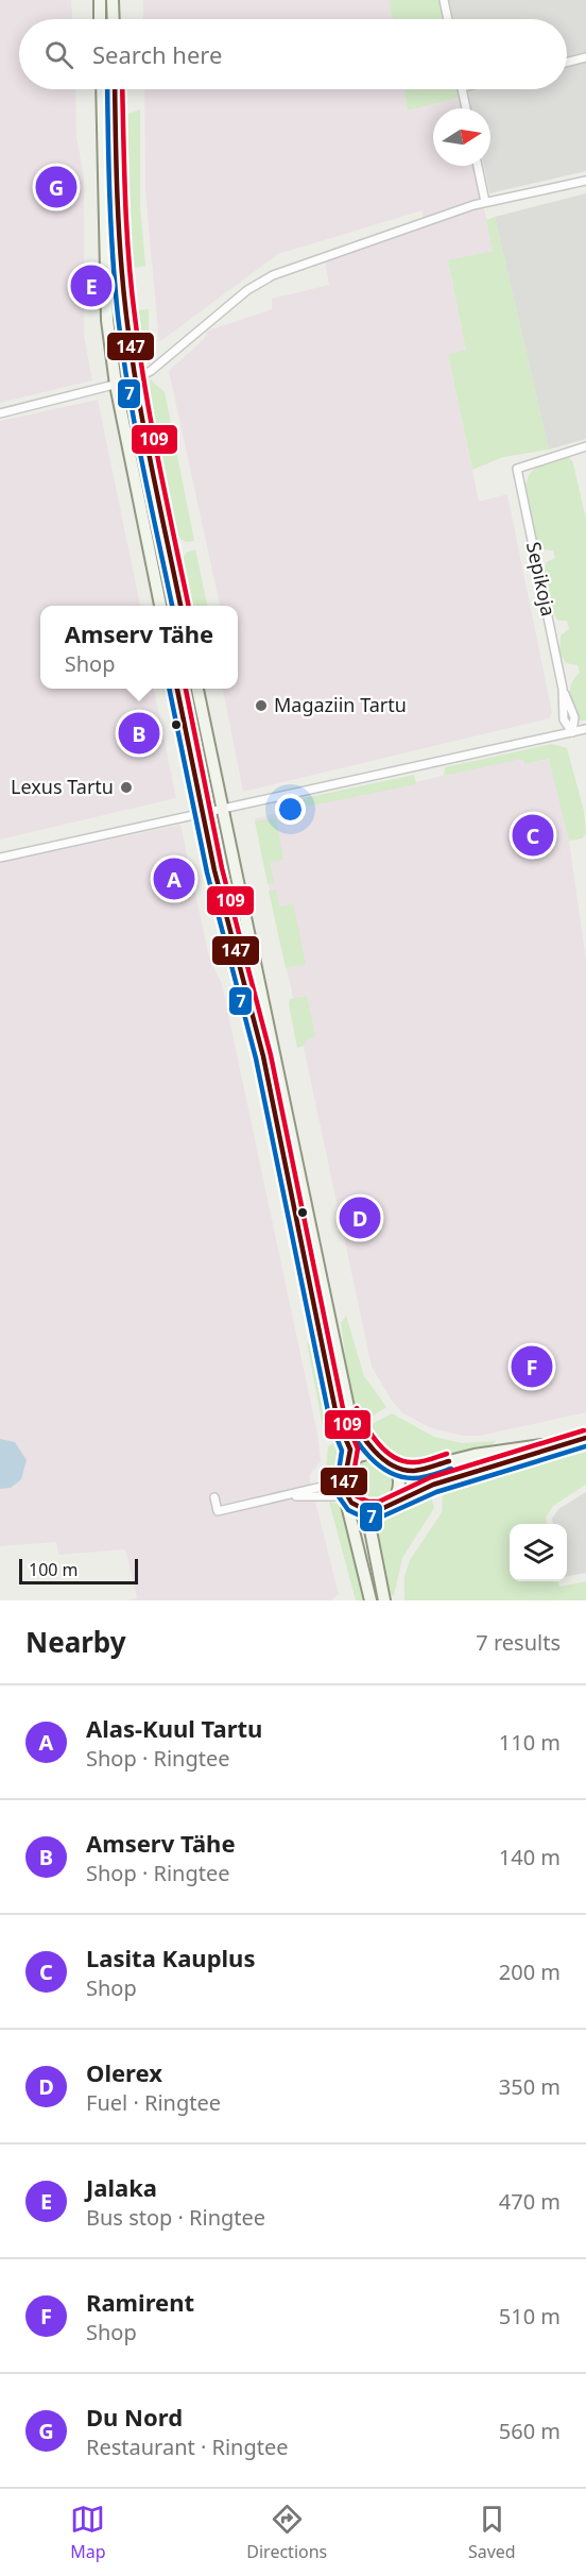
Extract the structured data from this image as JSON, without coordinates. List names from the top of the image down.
{
  "streets": {
    "street": ["Sepikoja"]
  },
  "places": ["Magaziin Tartu", "Lexus Tartu"],
  "lines": ["transit line 147", "transit line 7", "transit line 109"],
  "scale_bar": "100 m",
  "north": "right",
  "page": {
    "search": "Search here",
    "pins": [
      "G",
      "E",
      "B",
      "C",
      "A",
      "D",
      "F"
    ],
    "popup": ["Amserv Tähe", "Shop"],
    "scale": "100 m",
    "heading": ["Nearby", "7 results"],
    "list": [
      {
        "mark": "A",
        "name": "Alas-Kuul Tartu",
        "note": "Shop · Ringtee",
        "value": "110 m"
      },
      {
        "mark": "B",
        "name": "Amserv Tähe",
        "note": "Shop · Ringtee",
        "value": "140 m"
      },
      {
        "mark": "C",
        "name": "Lasita Kauplus",
        "note": "Shop",
        "value": "200 m"
      },
      {
        "mark": "D",
        "name": "Olerex",
        "note": "Fuel · Ringtee",
        "value": "350 m"
      },
      {
        "mark": "E",
        "name": "Jalaka",
        "note": "Bus stop · Ringtee",
        "value": "470 m"
      },
      {
        "mark": "F",
        "name": "Ramirent",
        "note": "Shop",
        "value": "510 m"
      },
      {
        "mark": "G",
        "name": "Du Nord",
        "note": "Restaurant · Ringtee",
        "value": "560 m"
      }
    ],
    "nav": ["Map", "Directions", "Saved"]
  }
}
